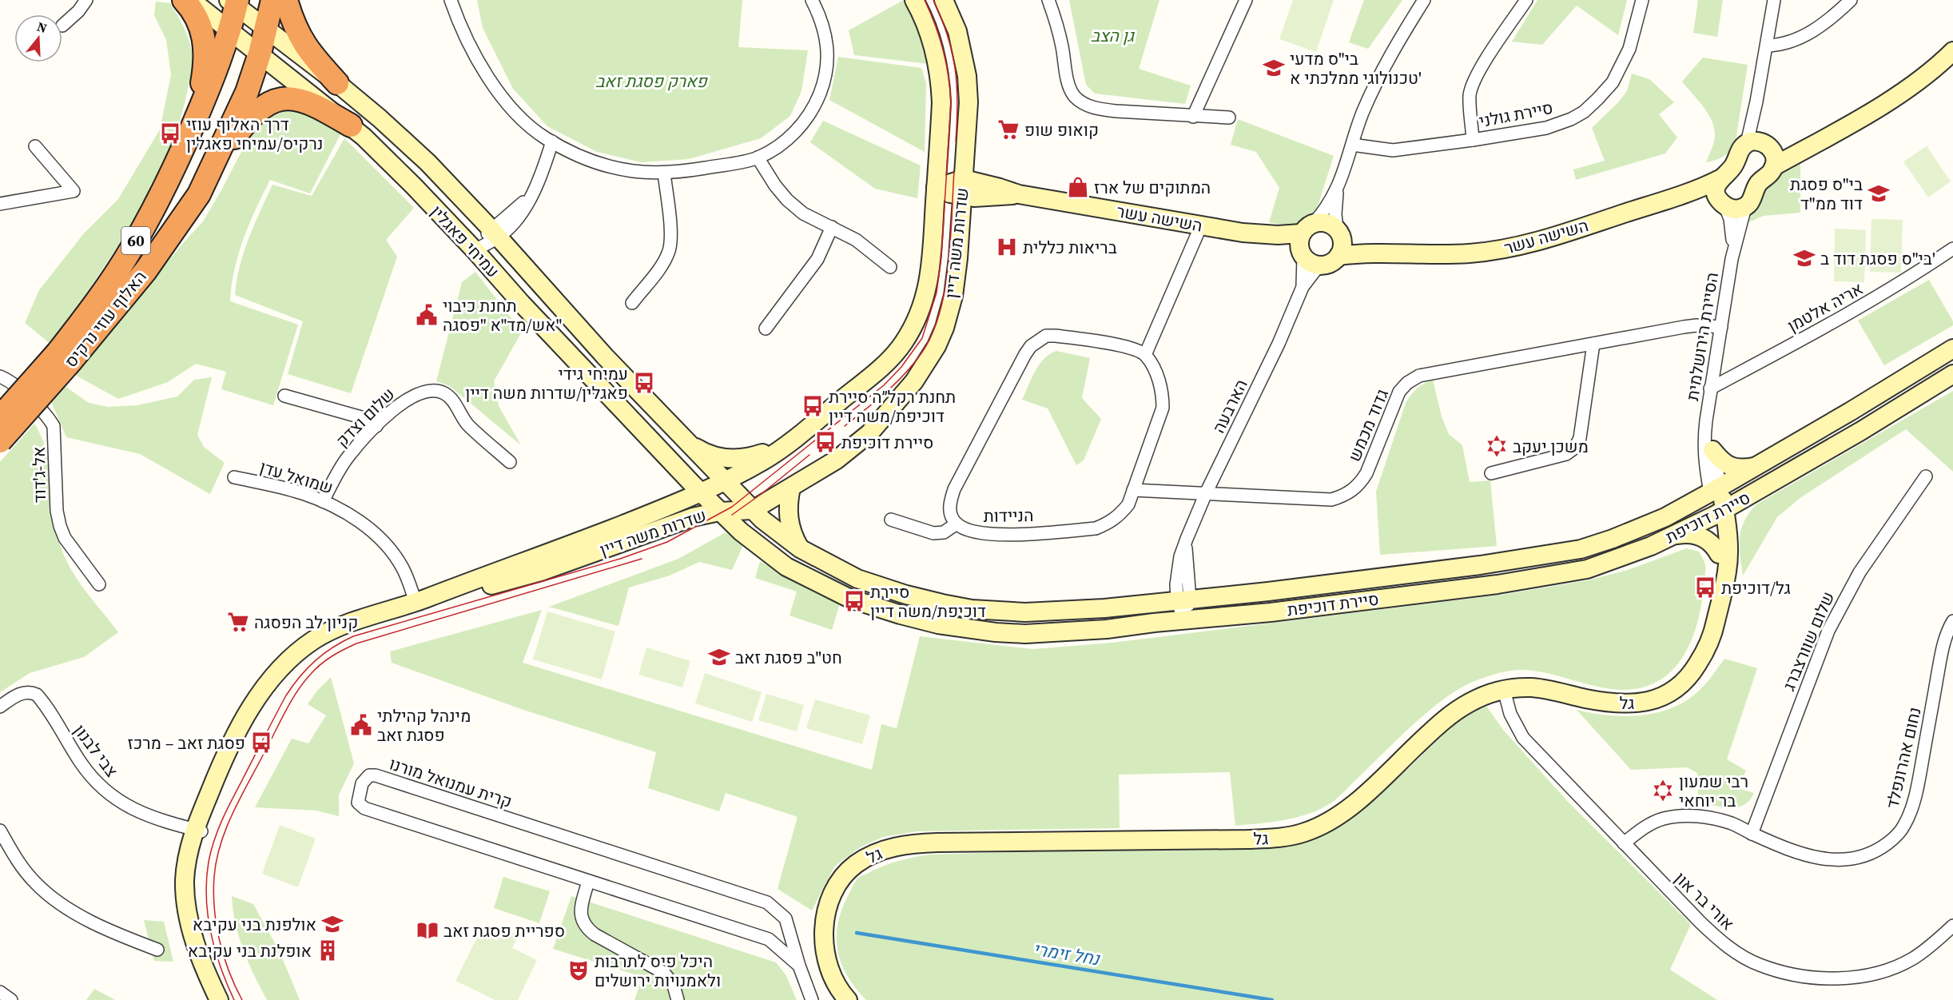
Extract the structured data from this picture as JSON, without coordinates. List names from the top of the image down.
{
  "streets": {
    "highway": ["60", "האלוף עוזי נרקיס"],
    "street": [
      "סיירת גולני",
      "השישה עשר",
      "עמיחי פאגלין",
      "שדרות משה דיין",
      "אריה אלטמן",
      "הסיירת הירושלמית",
      "הארבעה",
      "שלום וצדק",
      "גדוד מכמש",
      "אל-ג'דוד",
      "שמואל עדן",
      "הניידות",
      "סיירת דוכיפת",
      "שלום שוורצברג",
      "גל",
      "צבי לבנון",
      "נחום אהרונפלד",
      "קרית עמנואל מורנו",
      "אורי בר און"
    ]
  },
  "crossings": [
    ["השישה עשר", "שדרות משה דיין"],
    ["השישה עשר", "הסיירת הירושלמית"],
    ["השישה עשר", "הארבעה"],
    ["60", "עמיחי פאגלין"],
    ["60", "האלוף עוזי נרקיס"],
    ["עמיחי פאגלין", "שדרות משה דיין"],
    ["עמיחי פאגלין", "האלוף עוזי נרקיס"],
    ["עמיחי פאגלין", "סיירת דוכיפת"],
    ["שדרות משה דיין", "שמואל עדן"],
    ["שדרות משה דיין", "סיירת דוכיפת"],
    ["שדרות משה דיין", "צבי לבנון"],
    ["אריה אלטמן", "הסיירת הירושלמית"],
    ["הסיירת הירושלמית", "גדוד מכמש"],
    ["הסיירת הירושלמית", "סיירת דוכיפת"],
    ["הסיירת הירושלמית", "גל"],
    ["הארבעה", "גדוד מכמש"],
    ["הארבעה", "סיירת דוכיפת"],
    ["שלום וצדק", "שמואל עדן"],
    ["גדוד מכמש", "הניידות"],
    ["סיירת דוכיפת", "גל"],
    ["שלום שוורצברג", "נחום אהרונפלד"],
    ["גל", "אורי בר און"],
    ["נחום אהרונפלד", "אורי בר און"]
  ],
  "water": ["נחל זימרי"],
  "parks": ["גן הצב", "פארק פסגת זאב"],
  "places": {
    "school or university": [
      "בי\"ס מדעי טכנולוגי ממלכתי א'",
      "בי\"ס פסגת דוד ממ\"ד",
      "בי\"ס פסגת דוד ב'",
      "חט\"ב פסגת זאב",
      "אולפנת בני עקיבא"
    ],
    "supermarket": ["קואופ שופ", "קניון לב הפסגה"],
    "bus stop": [
      "דרך האלוף עוזי נרקיס/עמיחי פאגלין",
      "עמיחי גידי פאגלין/שדרות משה דיין",
      "תחנת רקל״ה סיירת דוכיפת/משה דיין",
      "סיירת דוכיפת",
      "גל/דוכיפת",
      "סיירת דוכיפת/משה דיין",
      "פסגת זאב – מרכז"
    ],
    "shop": ["המתוקים של ארז"],
    "hospital": ["בריאות כללית"],
    "public building": ["תחנת כיבוי אש/מד\"א \"פסגה\"", "מינהל קהילתי פסגת זאב"],
    "synagogue": ["משכן יעקב", "רבי שמעון בר יוחאי"],
    "library": ["ספריית פסגת זאב"],
    "building": ["אופלנת בני עקיבא"],
    "theatre": ["היכל פיס לתרבות ולאמנויות ירושלים"]
  },
  "north": "top"
}
